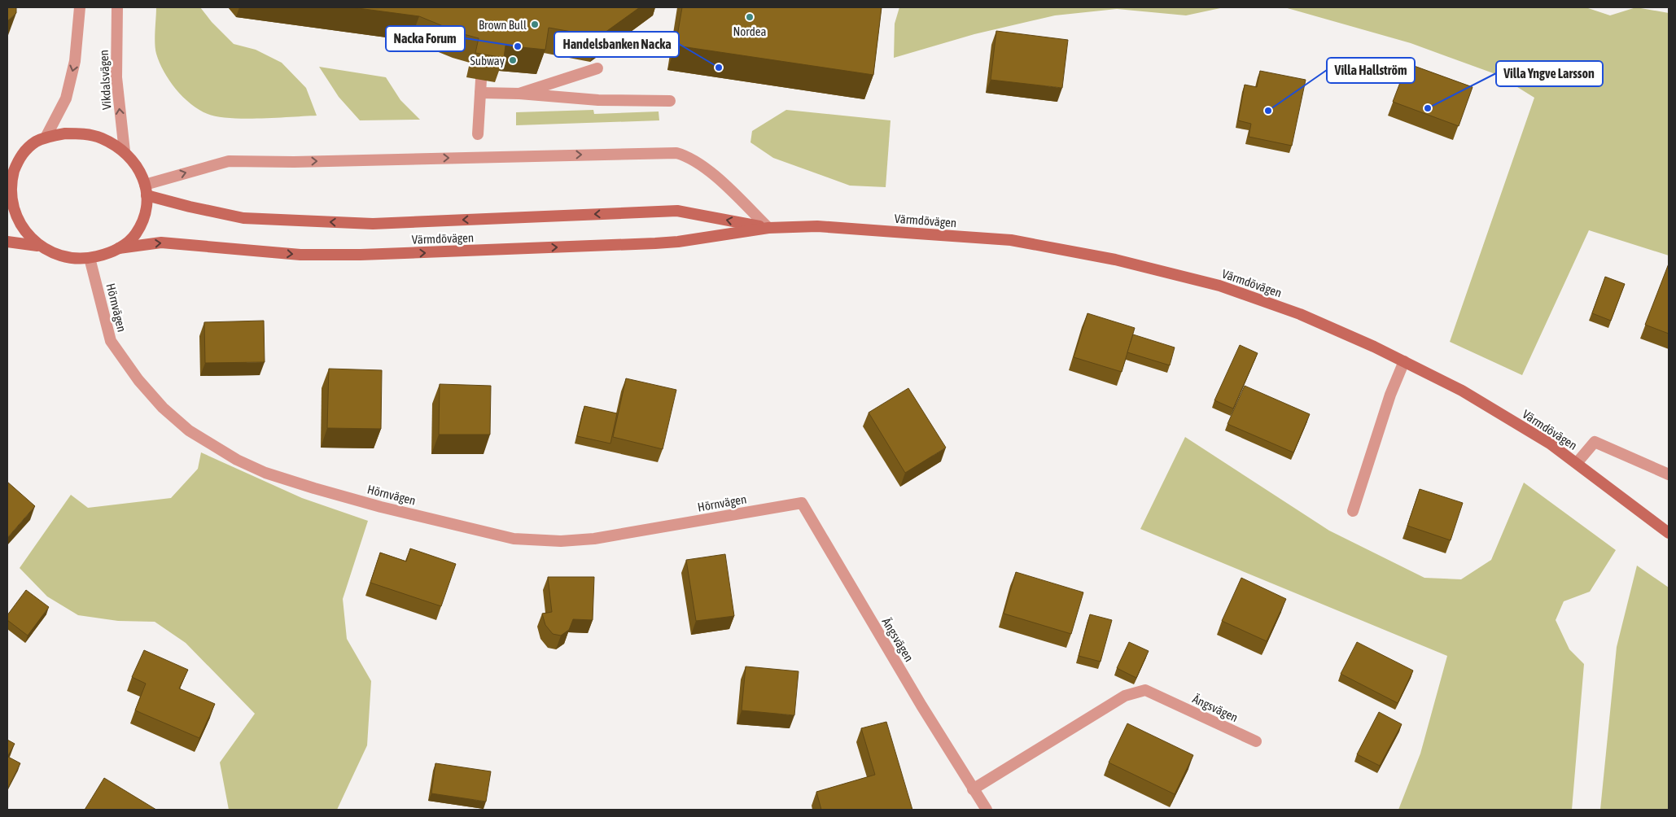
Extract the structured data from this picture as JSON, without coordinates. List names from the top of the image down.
{
  "streets": {
    "main road": ["Värmdövägen"],
    "street": ["Vikdalsvägen", "Hörnvägen", "Ängsvägen"]
  },
  "crossings": [
    ["Vikdalsvägen", "Värmdövägen"],
    ["Vikdalsvägen", "Hörnvägen"],
    ["Värmdövägen", "Hörnvägen"],
    ["Hörnvägen", "Ängsvägen"]
  ],
  "places": [
    "Nordea",
    "Brown Bull",
    "Nacka Forum",
    "Subway",
    "Handelsbanken Nacka",
    "Villa Yngve Larsson",
    "Villa Hallström"
  ]
}
